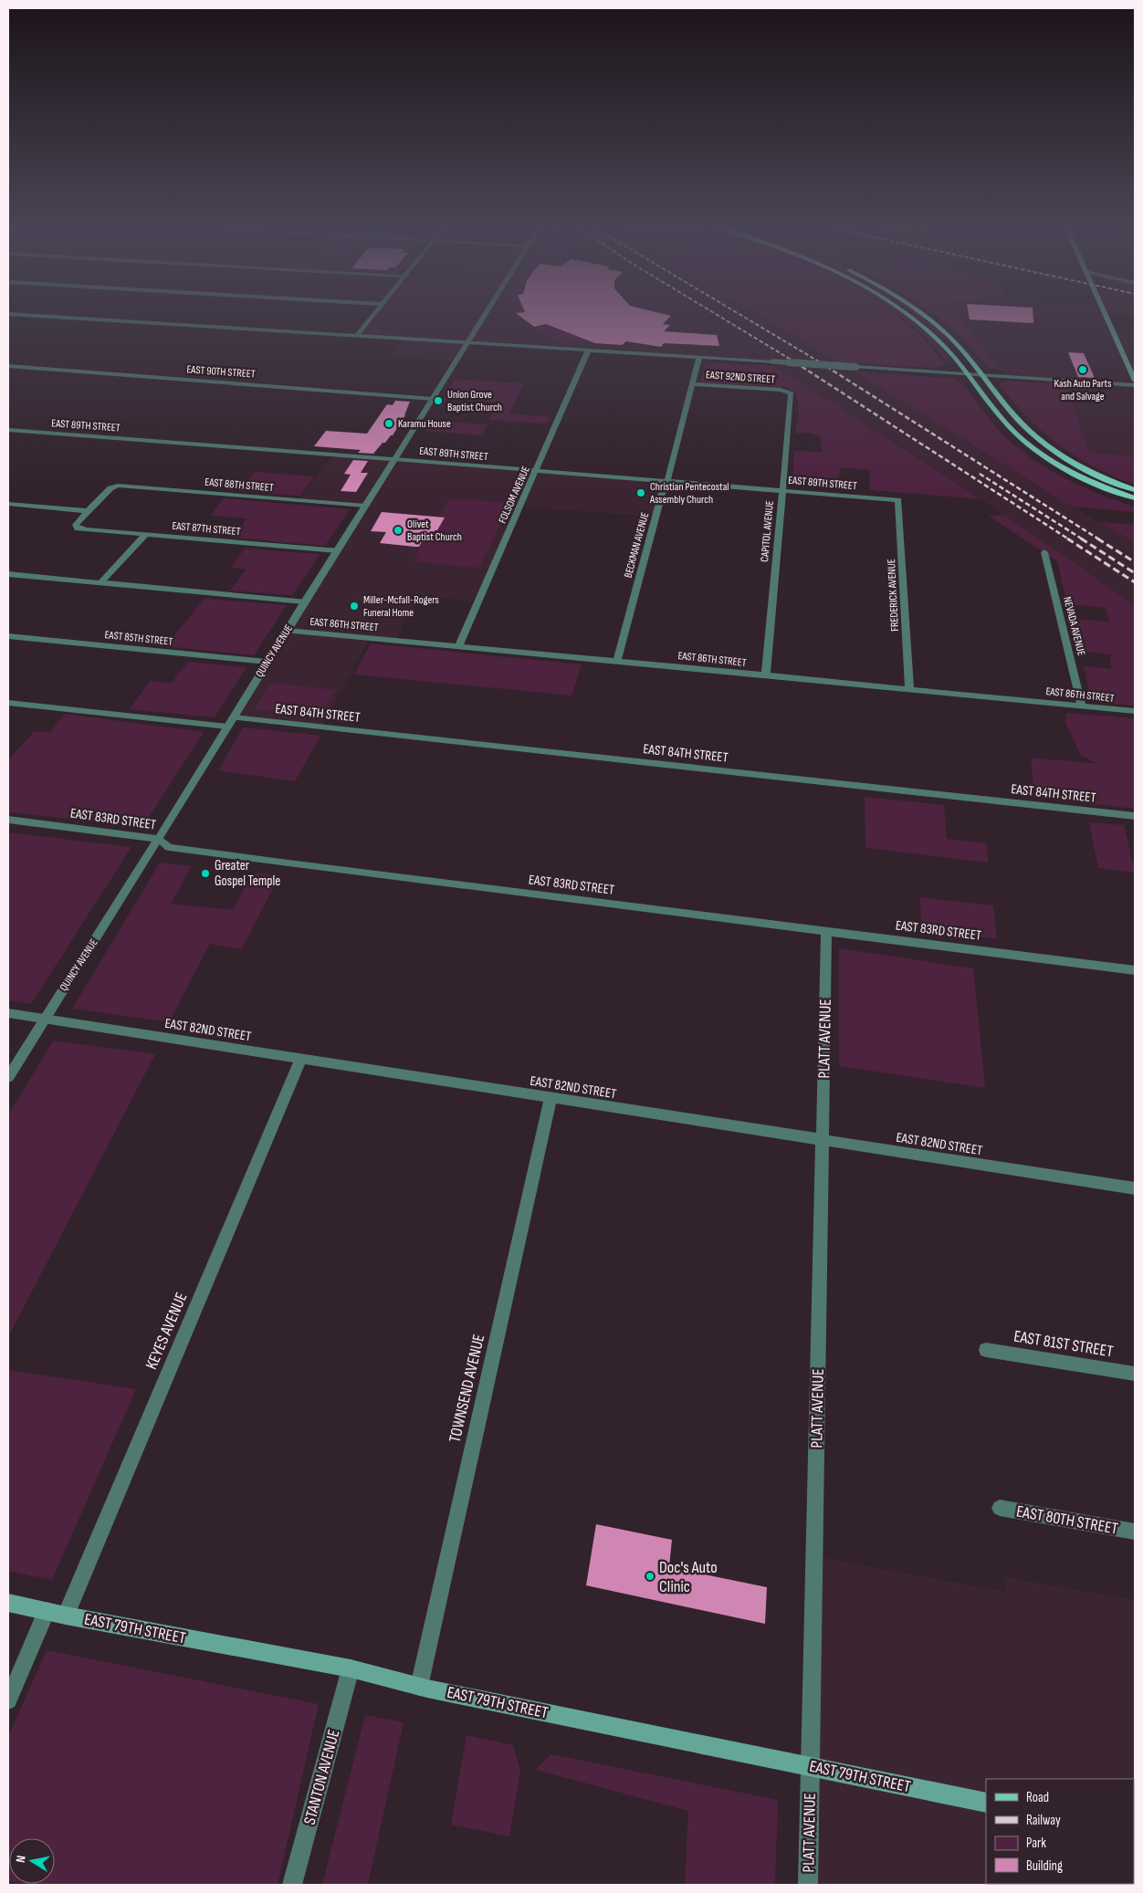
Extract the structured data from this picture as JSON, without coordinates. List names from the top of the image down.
{
  "streets": {
    "main road": ["EAST 79TH STREET"],
    "street": [
      "EAST 90TH STREET",
      "EAST 92ND STREET",
      "EAST 89TH STREET",
      "EAST 88TH STREET",
      "FOLSOM AVENUE",
      "EAST 87TH STREET",
      "CAPITOL AVENUE",
      "BECKMAN AVENUE",
      "FREDERICK AVENUE",
      "EAST 86TH STREET",
      "NEVADA AVENUE",
      "EAST 85TH STREET",
      "QUINCY AVENUE",
      "EAST 84TH STREET",
      "EAST 83RD STREET",
      "EAST 82ND STREET",
      "PLATT AVENUE",
      "KEYES AVENUE",
      "EAST 81ST STREET",
      "TOWNSEND AVENUE",
      "EAST 80TH STREET",
      "STANTON AVENUE"
    ]
  },
  "crossings": [
    ["EAST 90TH STREET", "QUINCY AVENUE"],
    ["EAST 92ND STREET", "CAPITOL AVENUE"],
    ["EAST 92ND STREET", "BECKMAN AVENUE"],
    ["EAST 89TH STREET", "FOLSOM AVENUE"],
    ["EAST 89TH STREET", "CAPITOL AVENUE"],
    ["EAST 89TH STREET", "BECKMAN AVENUE"],
    ["EAST 89TH STREET", "FREDERICK AVENUE"],
    ["EAST 89TH STREET", "QUINCY AVENUE"],
    ["EAST 88TH STREET", "EAST 87TH STREET"],
    ["EAST 88TH STREET", "QUINCY AVENUE"],
    ["FOLSOM AVENUE", "EAST 86TH STREET"],
    ["EAST 87TH STREET", "QUINCY AVENUE"],
    ["CAPITOL AVENUE", "EAST 86TH STREET"],
    ["BECKMAN AVENUE", "EAST 86TH STREET"],
    ["FREDERICK AVENUE", "EAST 86TH STREET"],
    ["EAST 86TH STREET", "NEVADA AVENUE"],
    ["EAST 86TH STREET", "QUINCY AVENUE"],
    ["EAST 85TH STREET", "QUINCY AVENUE"],
    ["QUINCY AVENUE", "EAST 84TH STREET"],
    ["QUINCY AVENUE", "EAST 83RD STREET"],
    ["QUINCY AVENUE", "EAST 82ND STREET"],
    ["EAST 83RD STREET", "PLATT AVENUE"],
    ["EAST 82ND STREET", "PLATT AVENUE"],
    ["EAST 82ND STREET", "KEYES AVENUE"],
    ["EAST 82ND STREET", "TOWNSEND AVENUE"],
    ["PLATT AVENUE", "EAST 79TH STREET"],
    ["KEYES AVENUE", "EAST 79TH STREET"],
    ["TOWNSEND AVENUE", "EAST 79TH STREET"],
    ["EAST 79TH STREET", "STANTON AVENUE"]
  ],
  "places": [
    "Kash Auto Parts and Salvage",
    "Union Grove Baptist Church",
    "Karamu House",
    "Christian Pentecostal Assembly Church",
    "Olivet Baptist Church",
    "Miller-Mcfall-Rogers Funeral Home",
    "Greater Gospel Temple",
    "Doc's Auto Clinic"
  ],
  "legend": [
    "Road",
    "Railway",
    "Park",
    "Building"
  ],
  "north": "left"
}
